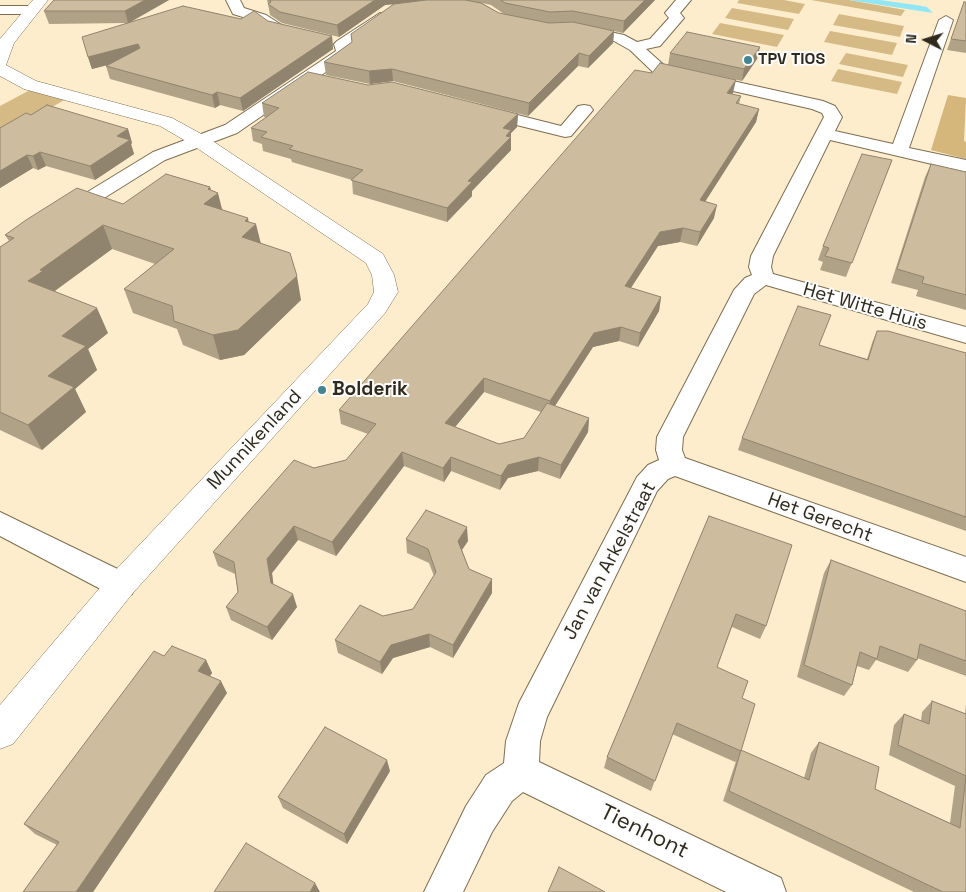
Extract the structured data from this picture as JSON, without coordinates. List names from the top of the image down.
{
  "streets": {
    "street": [
      "Het Witte Huis",
      "Munnikenland",
      "Het Gerecht",
      "Jan van Arkelstraat",
      "Tienhont"
    ]
  },
  "crossings": [
    ["Het Witte Huis", "Jan van Arkelstraat"],
    ["Het Gerecht", "Jan van Arkelstraat"],
    ["Jan van Arkelstraat", "Tienhont"]
  ],
  "places": ["TPV TIOS", "Bolderik"],
  "north": "left"
}
